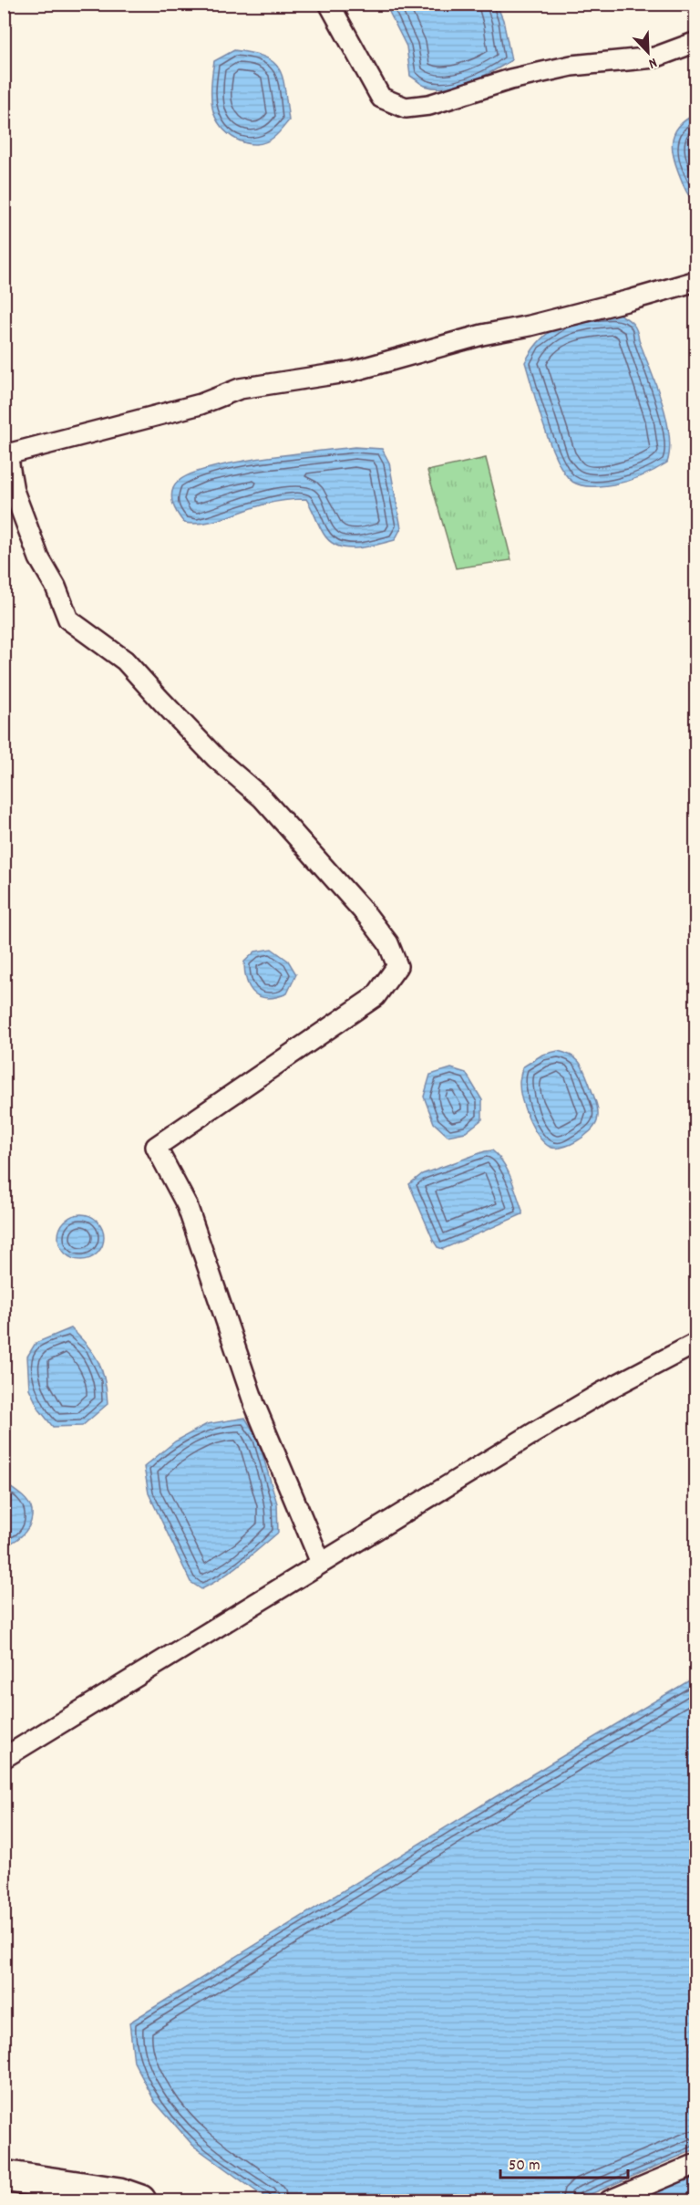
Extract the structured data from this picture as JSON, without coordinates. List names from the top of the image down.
{
  "scale_bar": "50 m",
  "north": "bottom right"
}
